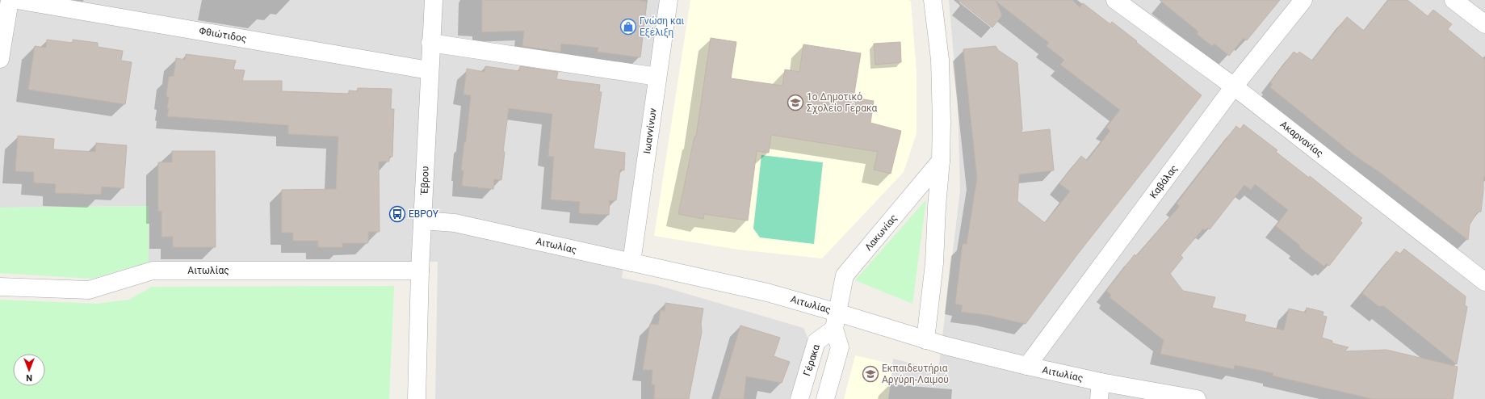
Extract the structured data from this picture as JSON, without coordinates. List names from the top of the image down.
{
  "streets": {
    "street": [
      "Φθιώτιδος",
      "Ιωαννίνων",
      "Ακαρνανίας",
      "Έβρου",
      "Καβάλας",
      "Λακωνίας",
      "Αιτωλίας",
      "Γέρακα"
    ]
  },
  "crossings": [
    ["Φθιώτιδος", "Έβρου"],
    ["Ιωαννίνων", "Αιτωλίας"],
    ["Ακαρνανίας", "Καβάλας"],
    ["Έβρου", "Αιτωλίας"],
    ["Καβάλας", "Αιτωλίας"],
    ["Λακωνίας", "Αιτωλίας"],
    ["Λακωνίας", "Γέρακα"],
    ["Αιτωλίας", "Γέρακα"]
  ],
  "places": {
    "shop": ["Γνώση και Εξέλιξη"],
    "school or university": ["1ο Δημοτικό Σχολείο Γέρακα", "Εκπαιδευτήρια Αργύρη-Λαιμού"],
    "bus stop": ["ΕΒΡΟΥ"]
  },
  "north": "bottom"
}
